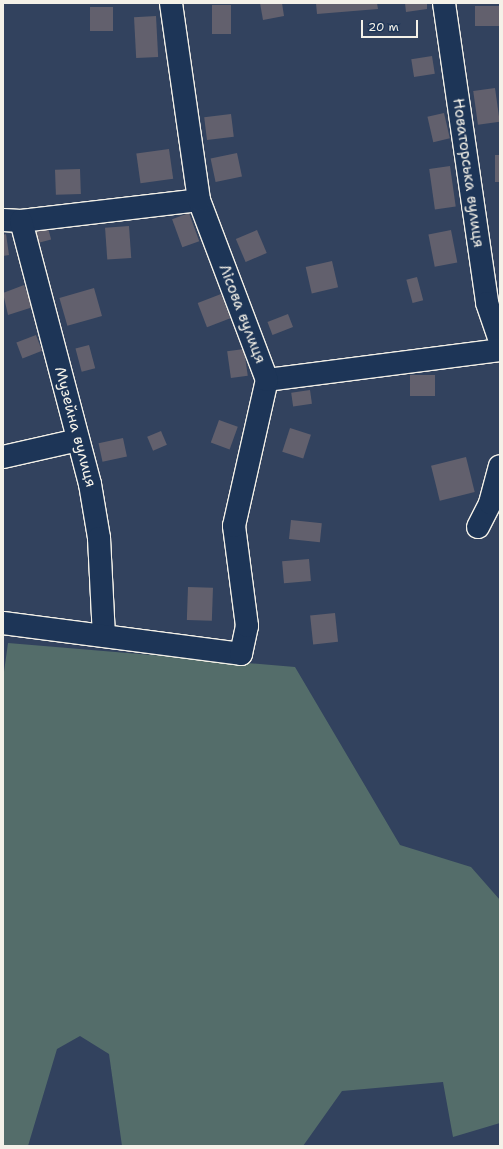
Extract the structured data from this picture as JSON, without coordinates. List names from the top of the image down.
{
  "streets": {
    "street": ["Новаторська вулиця", "Лісова вулиця", "Музейна вулиця"]
  },
  "crossings": [
    ["Лісова вулиця", "Музейна вулиця"]
  ],
  "scale_bar": "20 m"
}
